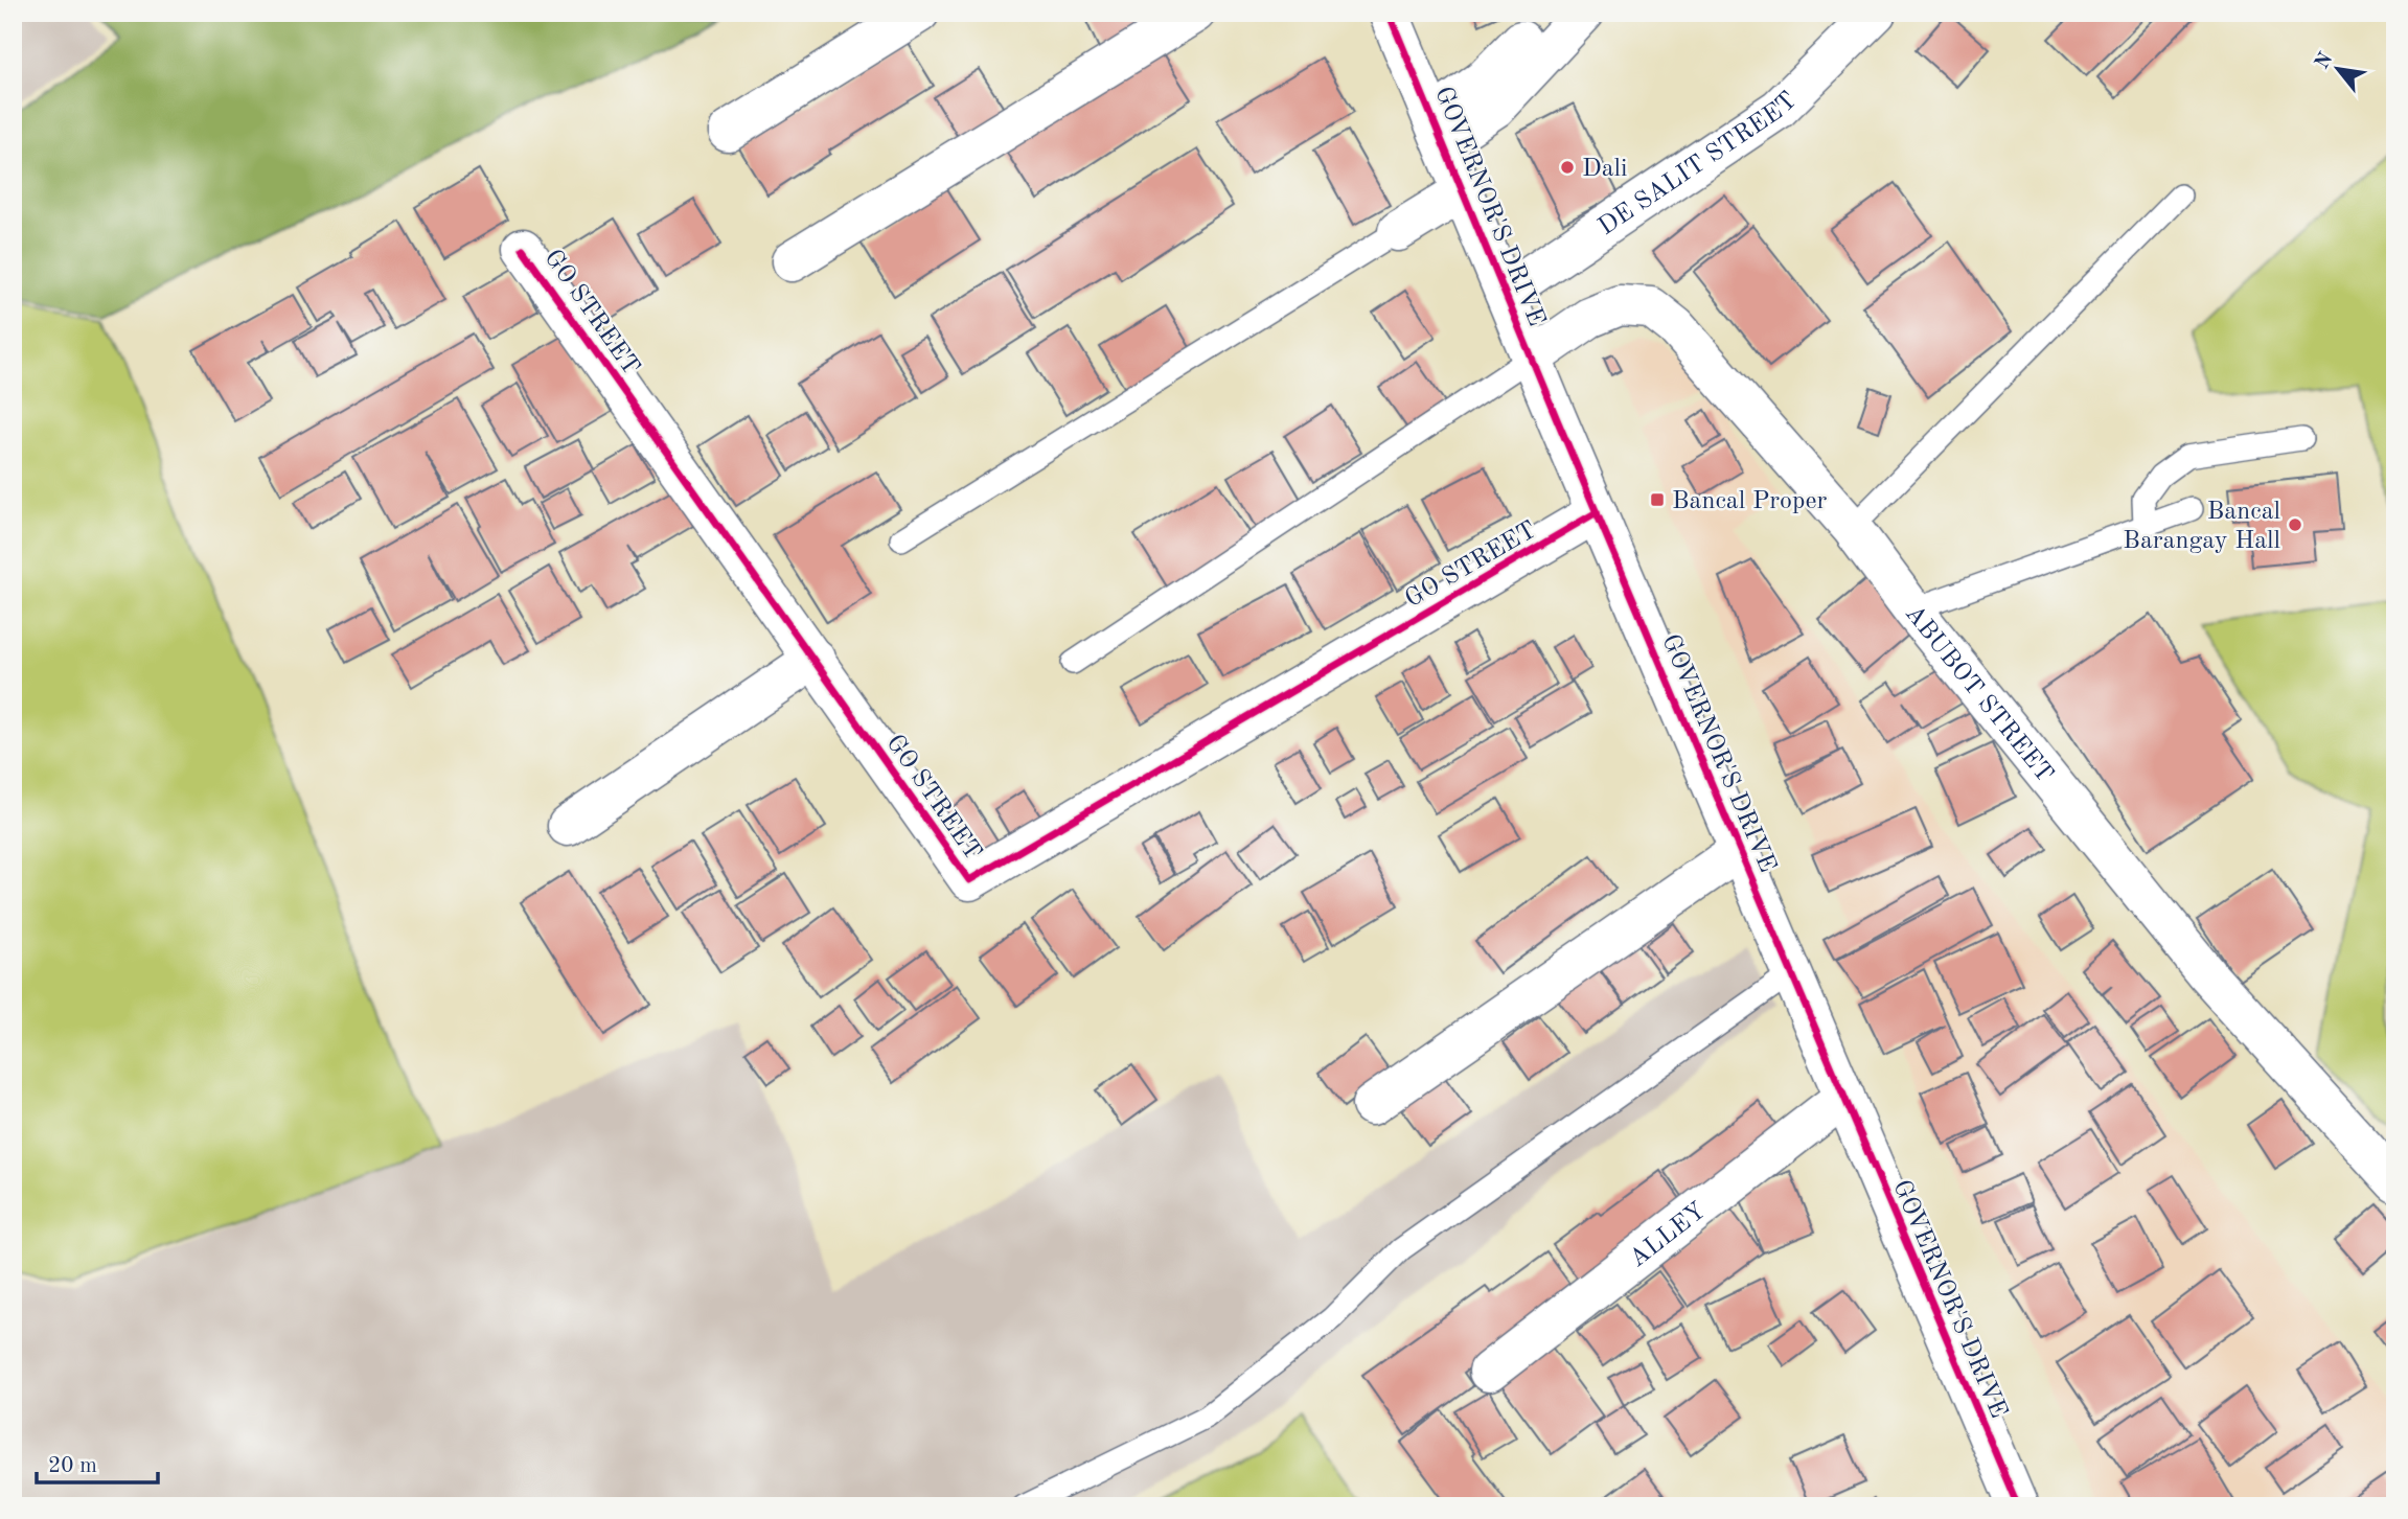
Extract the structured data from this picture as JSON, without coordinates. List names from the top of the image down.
{
  "streets": {
    "main road": [
      "DE SALIT STREET",
      "GOVERNOR'S DRIVE",
      "GO STREET",
      "ABUBOT STREET",
      "ALLEY"
    ]
  },
  "crossings": [
    ["DE SALIT STREET", "GOVERNOR'S DRIVE"],
    ["GOVERNOR'S DRIVE", "GO STREET"],
    ["GOVERNOR'S DRIVE", "ABUBOT STREET"],
    ["GOVERNOR'S DRIVE", "ALLEY"]
  ],
  "places": {
    "other": ["Dali", "Bancal Barangay Hall"],
    "transit": ["Bancal Proper"]
  },
  "scale_bar": "20 m",
  "north": "top left"
}
